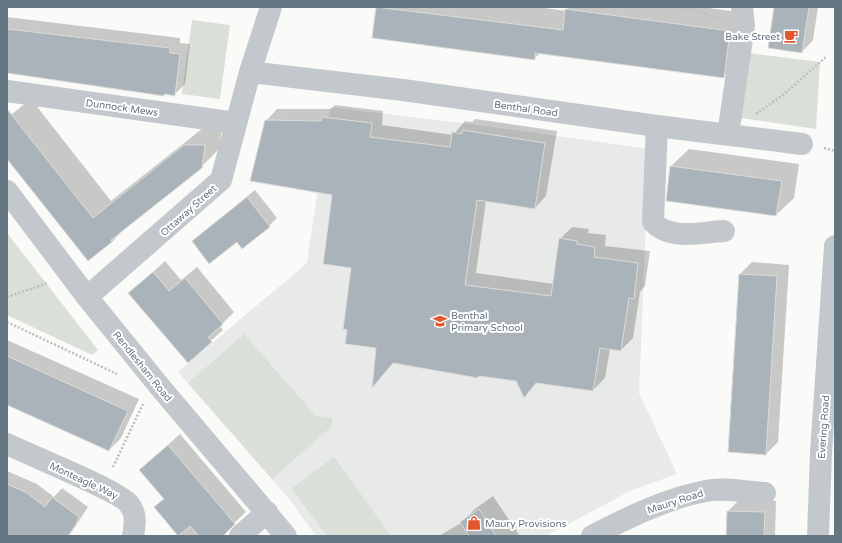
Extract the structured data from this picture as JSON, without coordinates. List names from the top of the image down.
{
  "streets": {
    "street": [
      "Dunnock Mews",
      "Benthal Road",
      "Ottaway Street",
      "Rendlesham Road",
      "Evering Road",
      "Monteagle Way",
      "Maury Road"
    ]
  },
  "crossings": [
    ["Dunnock Mews", "Ottaway Street"],
    ["Benthal Road", "Ottaway Street"],
    ["Ottaway Street", "Rendlesham Road"]
  ],
  "places": {
    "cafe": ["Bake Street"],
    "school or university": ["Benthal Primary School"],
    "shop": ["Maury Provisions"]
  }
}
